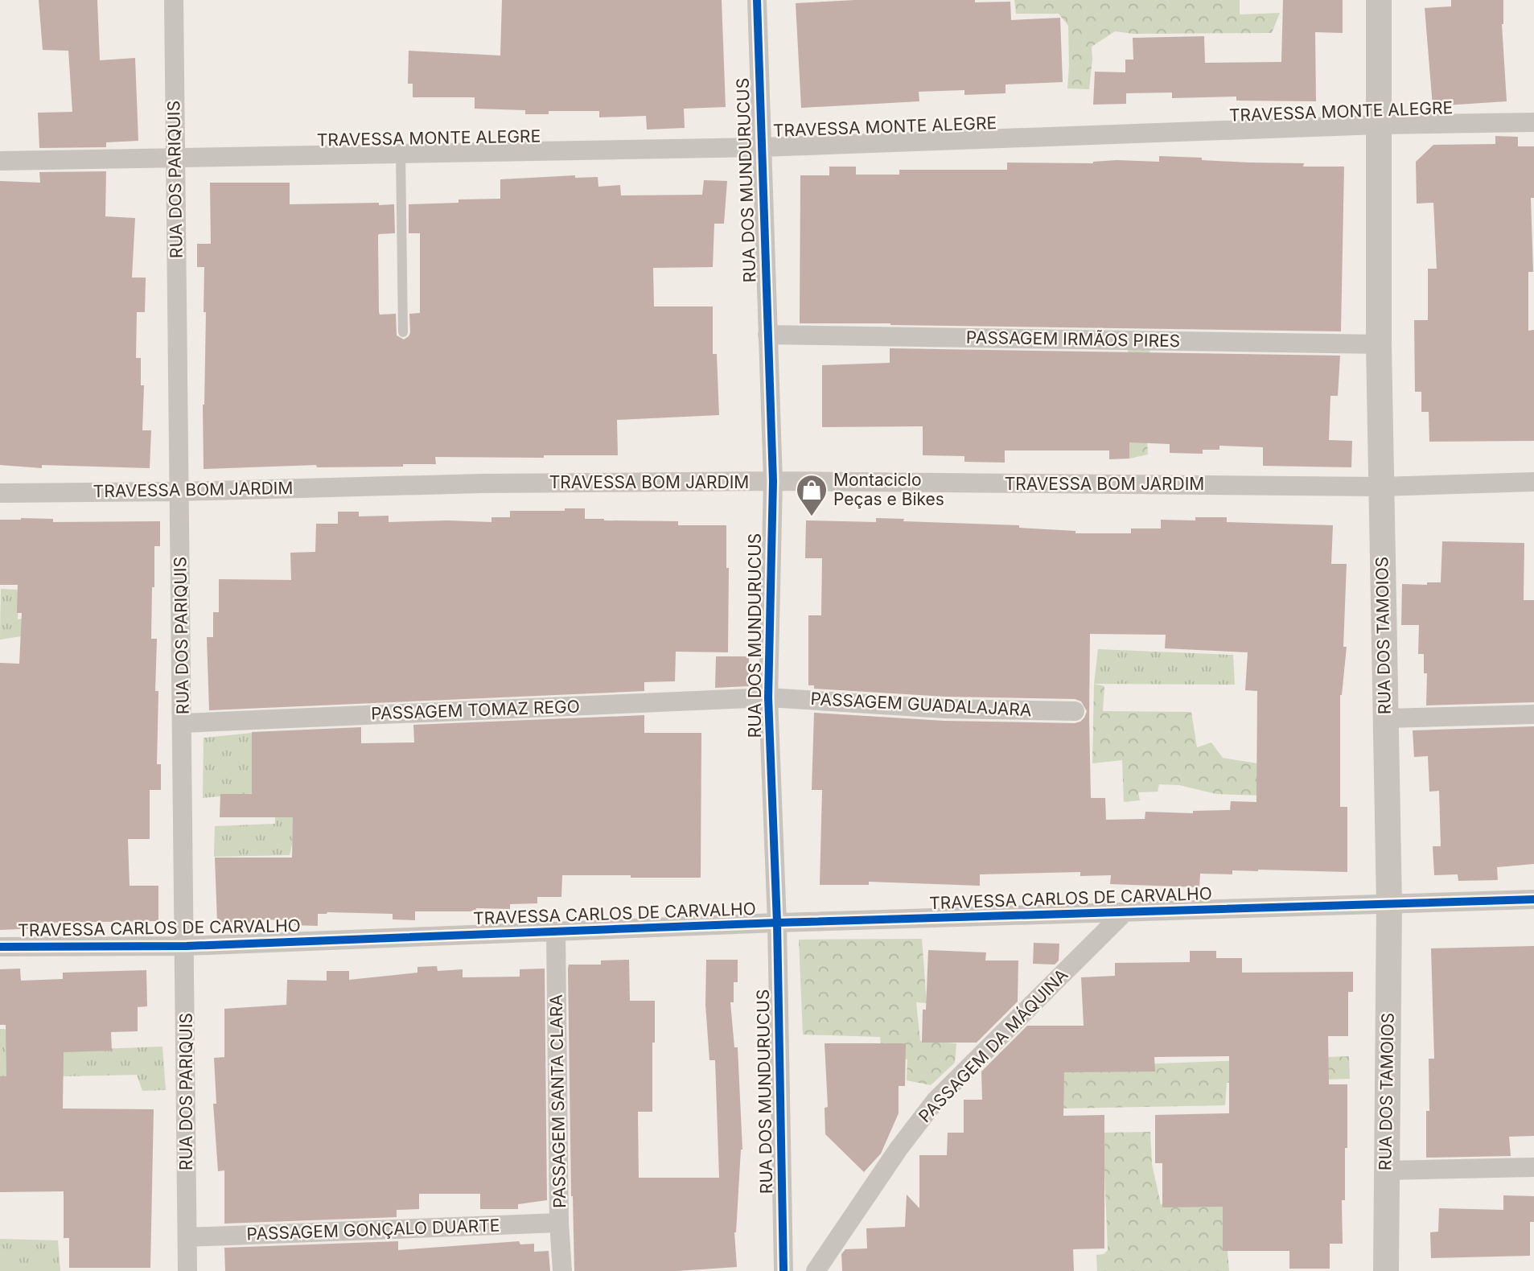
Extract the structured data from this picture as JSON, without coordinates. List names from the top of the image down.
{
  "streets": {
    "street": [
      "TRAVESSA MONTE ALEGRE",
      "RUA DOS PARIQUIS",
      "RUA DOS MUNDURUCUS",
      "PASSAGEM IRMÃOS PIRES",
      "TRAVESSA BOM JARDIM",
      "RUA DOS TAMOIOS",
      "PASSAGEM GUADALAJARA",
      "PASSAGEM TOMAZ REGO",
      "TRAVESSA CARLOS DE CARVALHO",
      "PASSAGEM DA MÁQUINA",
      "PASSAGEM SANTA CLARA",
      "PASSAGEM GONÇALO DUARTE"
    ]
  },
  "crossings": [
    ["TRAVESSA MONTE ALEGRE", "RUA DOS PARIQUIS"],
    ["TRAVESSA MONTE ALEGRE", "RUA DOS MUNDURUCUS"],
    ["TRAVESSA MONTE ALEGRE", "RUA DOS TAMOIOS"],
    ["RUA DOS PARIQUIS", "TRAVESSA BOM JARDIM"],
    ["RUA DOS PARIQUIS", "PASSAGEM TOMAZ REGO"],
    ["RUA DOS PARIQUIS", "TRAVESSA CARLOS DE CARVALHO"],
    ["RUA DOS PARIQUIS", "PASSAGEM GONÇALO DUARTE"],
    ["RUA DOS MUNDURUCUS", "PASSAGEM IRMÃOS PIRES"],
    ["RUA DOS MUNDURUCUS", "TRAVESSA BOM JARDIM"],
    ["RUA DOS MUNDURUCUS", "PASSAGEM GUADALAJARA"],
    ["RUA DOS MUNDURUCUS", "PASSAGEM TOMAZ REGO"],
    ["RUA DOS MUNDURUCUS", "TRAVESSA CARLOS DE CARVALHO"],
    ["PASSAGEM IRMÃOS PIRES", "RUA DOS TAMOIOS"],
    ["TRAVESSA BOM JARDIM", "RUA DOS TAMOIOS"],
    ["RUA DOS TAMOIOS", "TRAVESSA CARLOS DE CARVALHO"],
    ["PASSAGEM GUADALAJARA", "PASSAGEM TOMAZ REGO"],
    ["TRAVESSA CARLOS DE CARVALHO", "PASSAGEM DA MÁQUINA"],
    ["TRAVESSA CARLOS DE CARVALHO", "PASSAGEM SANTA CLARA"],
    ["PASSAGEM SANTA CLARA", "PASSAGEM GONÇALO DUARTE"]
  ],
  "places": {
    "shop": ["Montaciclo Peças e Bikes"]
  }
}
